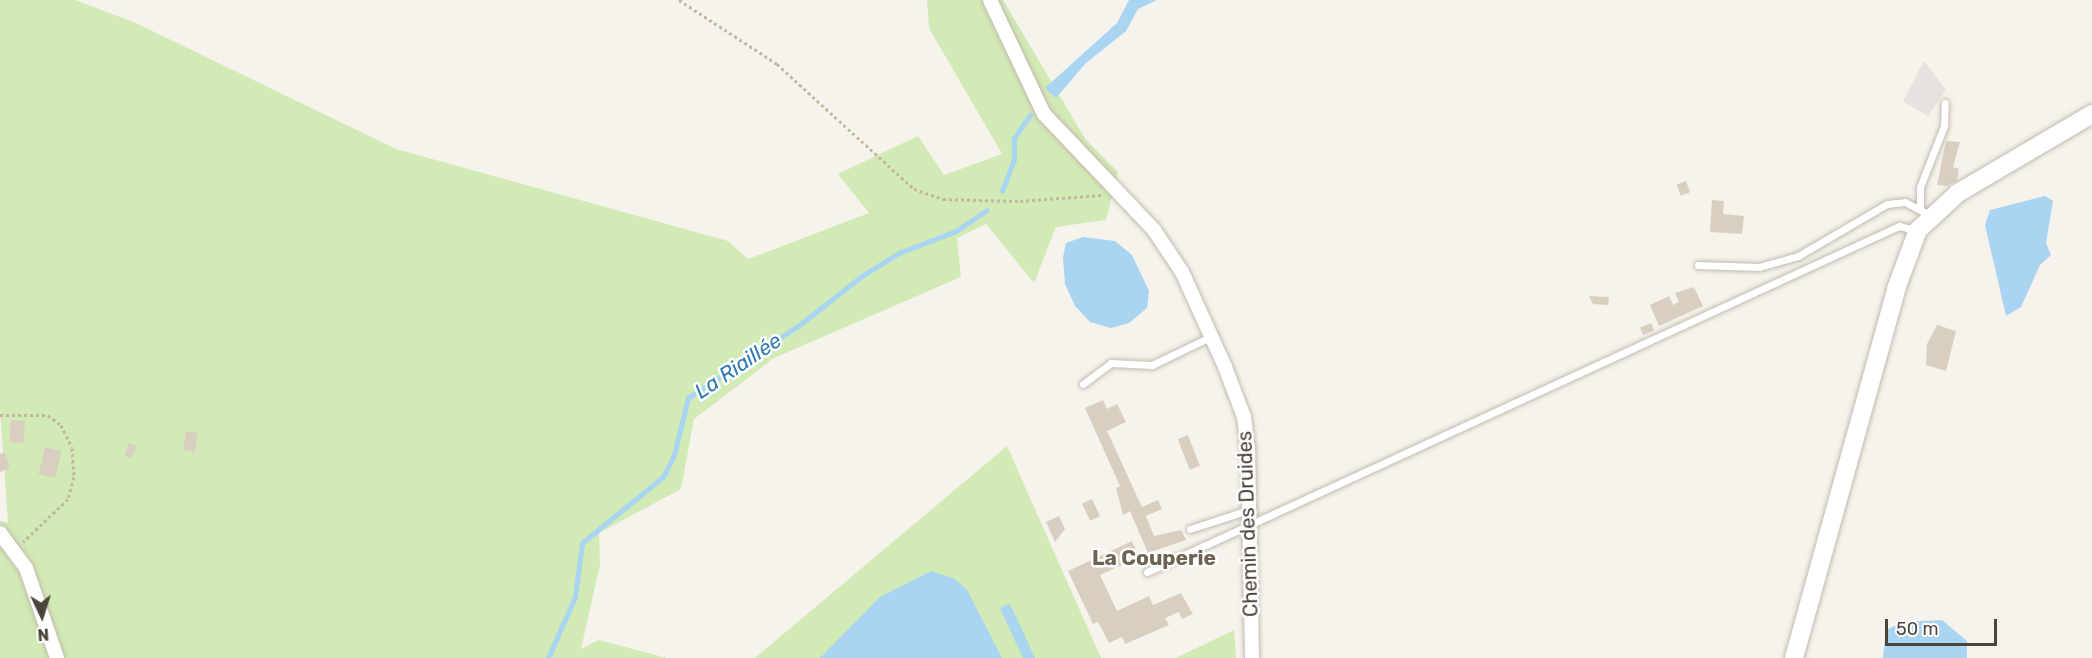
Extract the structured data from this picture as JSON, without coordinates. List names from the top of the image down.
{
  "streets": {
    "street": ["Chemin des Druides"]
  },
  "districts": ["La Couperie"],
  "water": ["La Riaillée"],
  "scale_bar": "50 m",
  "north": "bottom"
}
